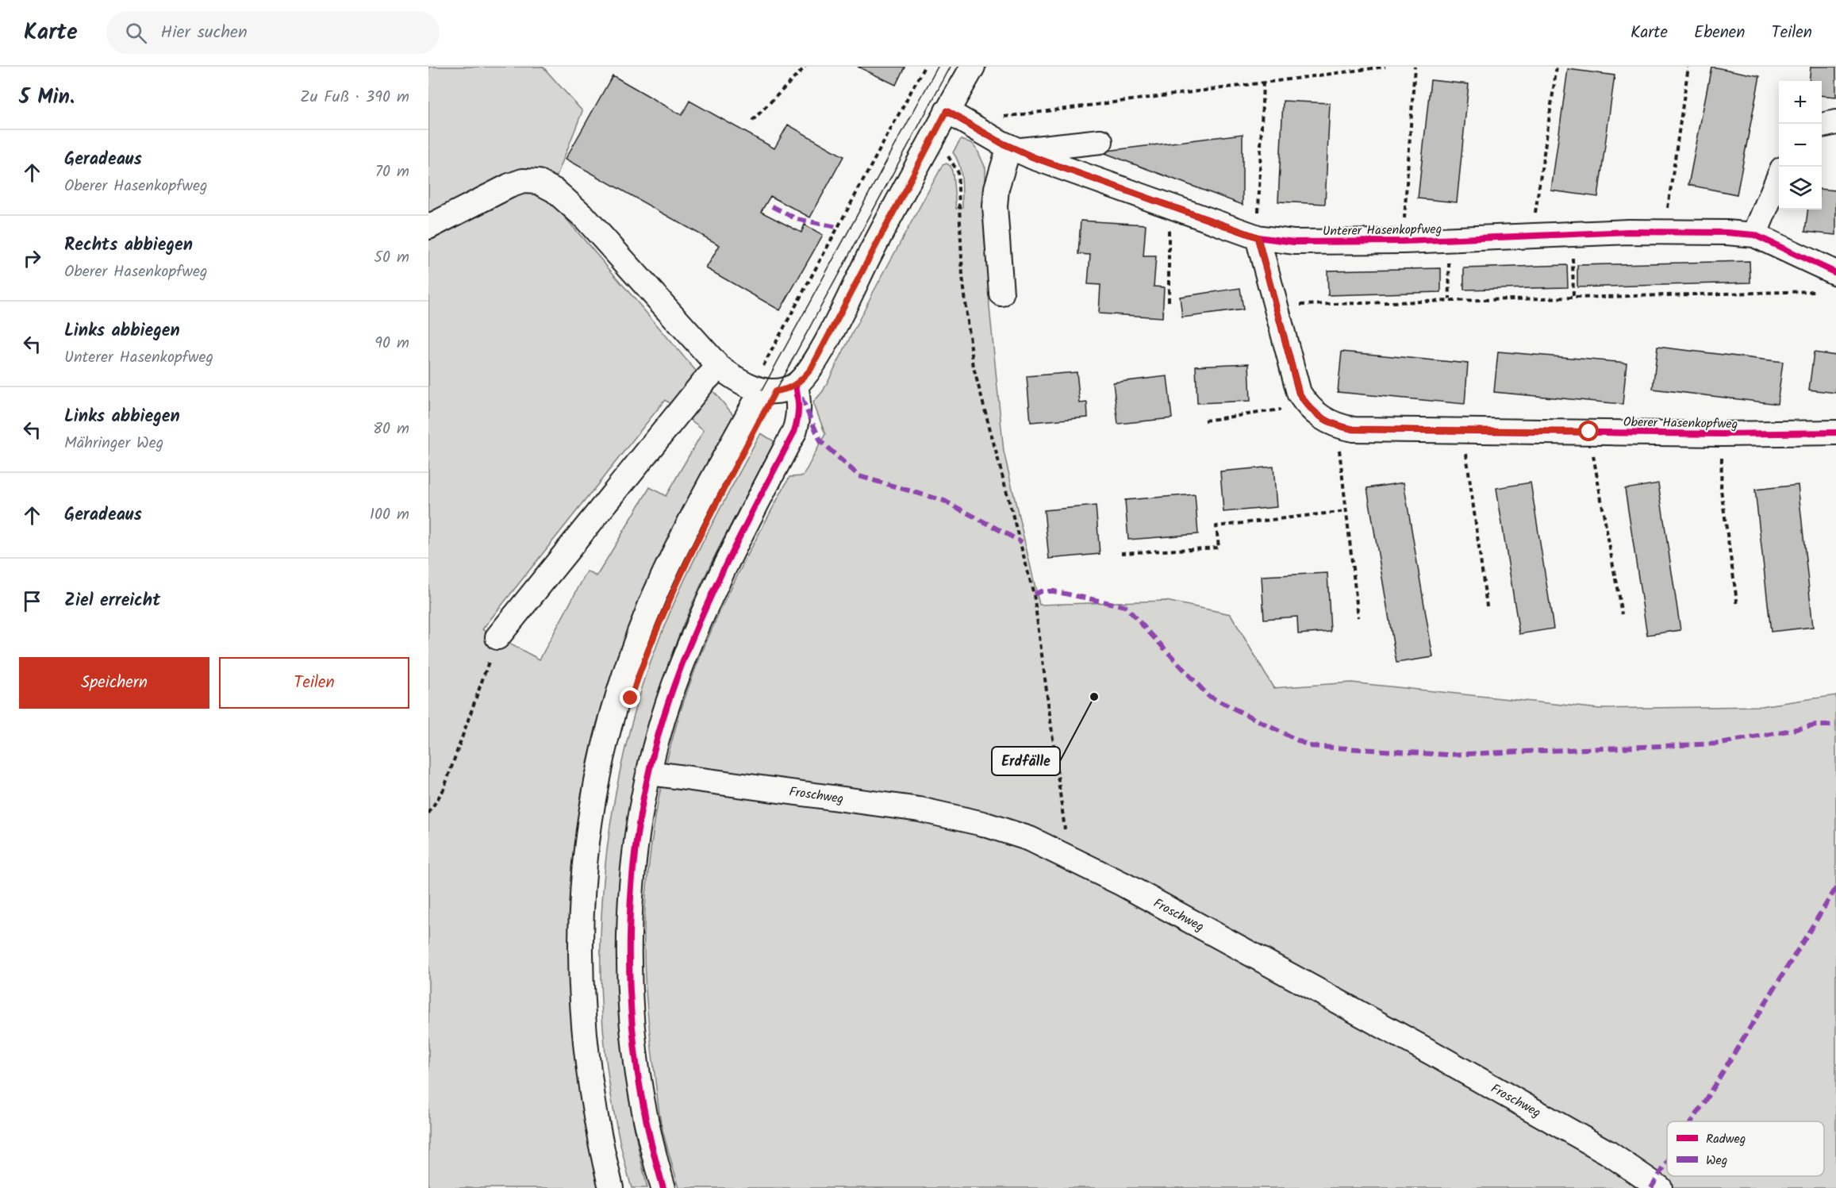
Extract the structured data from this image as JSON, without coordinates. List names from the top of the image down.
{
  "streets": {
    "street": ["Unterer Hasenkopfweg", "Oberer Hasenkopfweg", "Froschweg"]
  },
  "crossings": [
    ["Unterer Hasenkopfweg", "Oberer Hasenkopfweg"]
  ],
  "places": ["Erdfälle"],
  "legend": ["Radweg", "Weg"],
  "page": {
    "header": "Karte",
    "search": "Hier suchen",
    "nav": ["Karte", "Ebenen", "Teilen"],
    "heading": ["5 Min.", "Zu Fuß · 390 m"],
    "map_buttons": ["+", "−"],
    "list": [
      ["Geradeaus", "Oberer Hasenkopfweg", "70 m"],
      ["Rechts abbiegen", "Oberer Hasenkopfweg", "50 m"],
      ["Links abbiegen", "Unterer Hasenkopfweg", "90 m"],
      ["Links abbiegen", "Mähringer Weg", "80 m"],
      ["Geradeaus", "100 m"],
      "Ziel erreicht"
    ],
    "buttons": ["Speichern", "Teilen"]
  }
}
